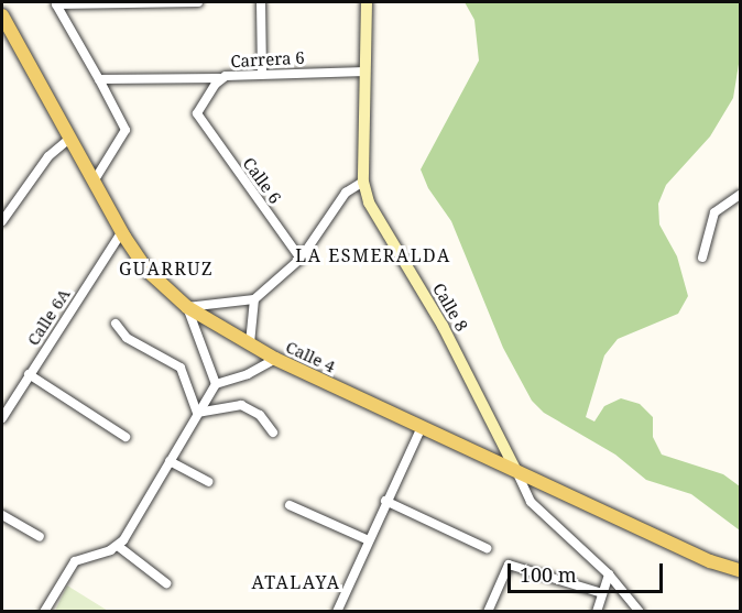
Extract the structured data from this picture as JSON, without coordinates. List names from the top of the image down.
{
  "streets": {
    "main road": ["Calle 8", "Calle 4"],
    "street": ["Carrera 6", "Calle 6", "Calle 6A"]
  },
  "crossings": [
    ["Carrera 6", "Calle 6"],
    ["Carrera 6", "Calle 8"],
    ["Calle 8", "Calle 4"],
    ["Calle 6A", "Calle 4"]
  ],
  "districts": ["LA ESMERALDA", "GUARRUZ", "ATALAYA"],
  "scale_bar": "100 m"
}
